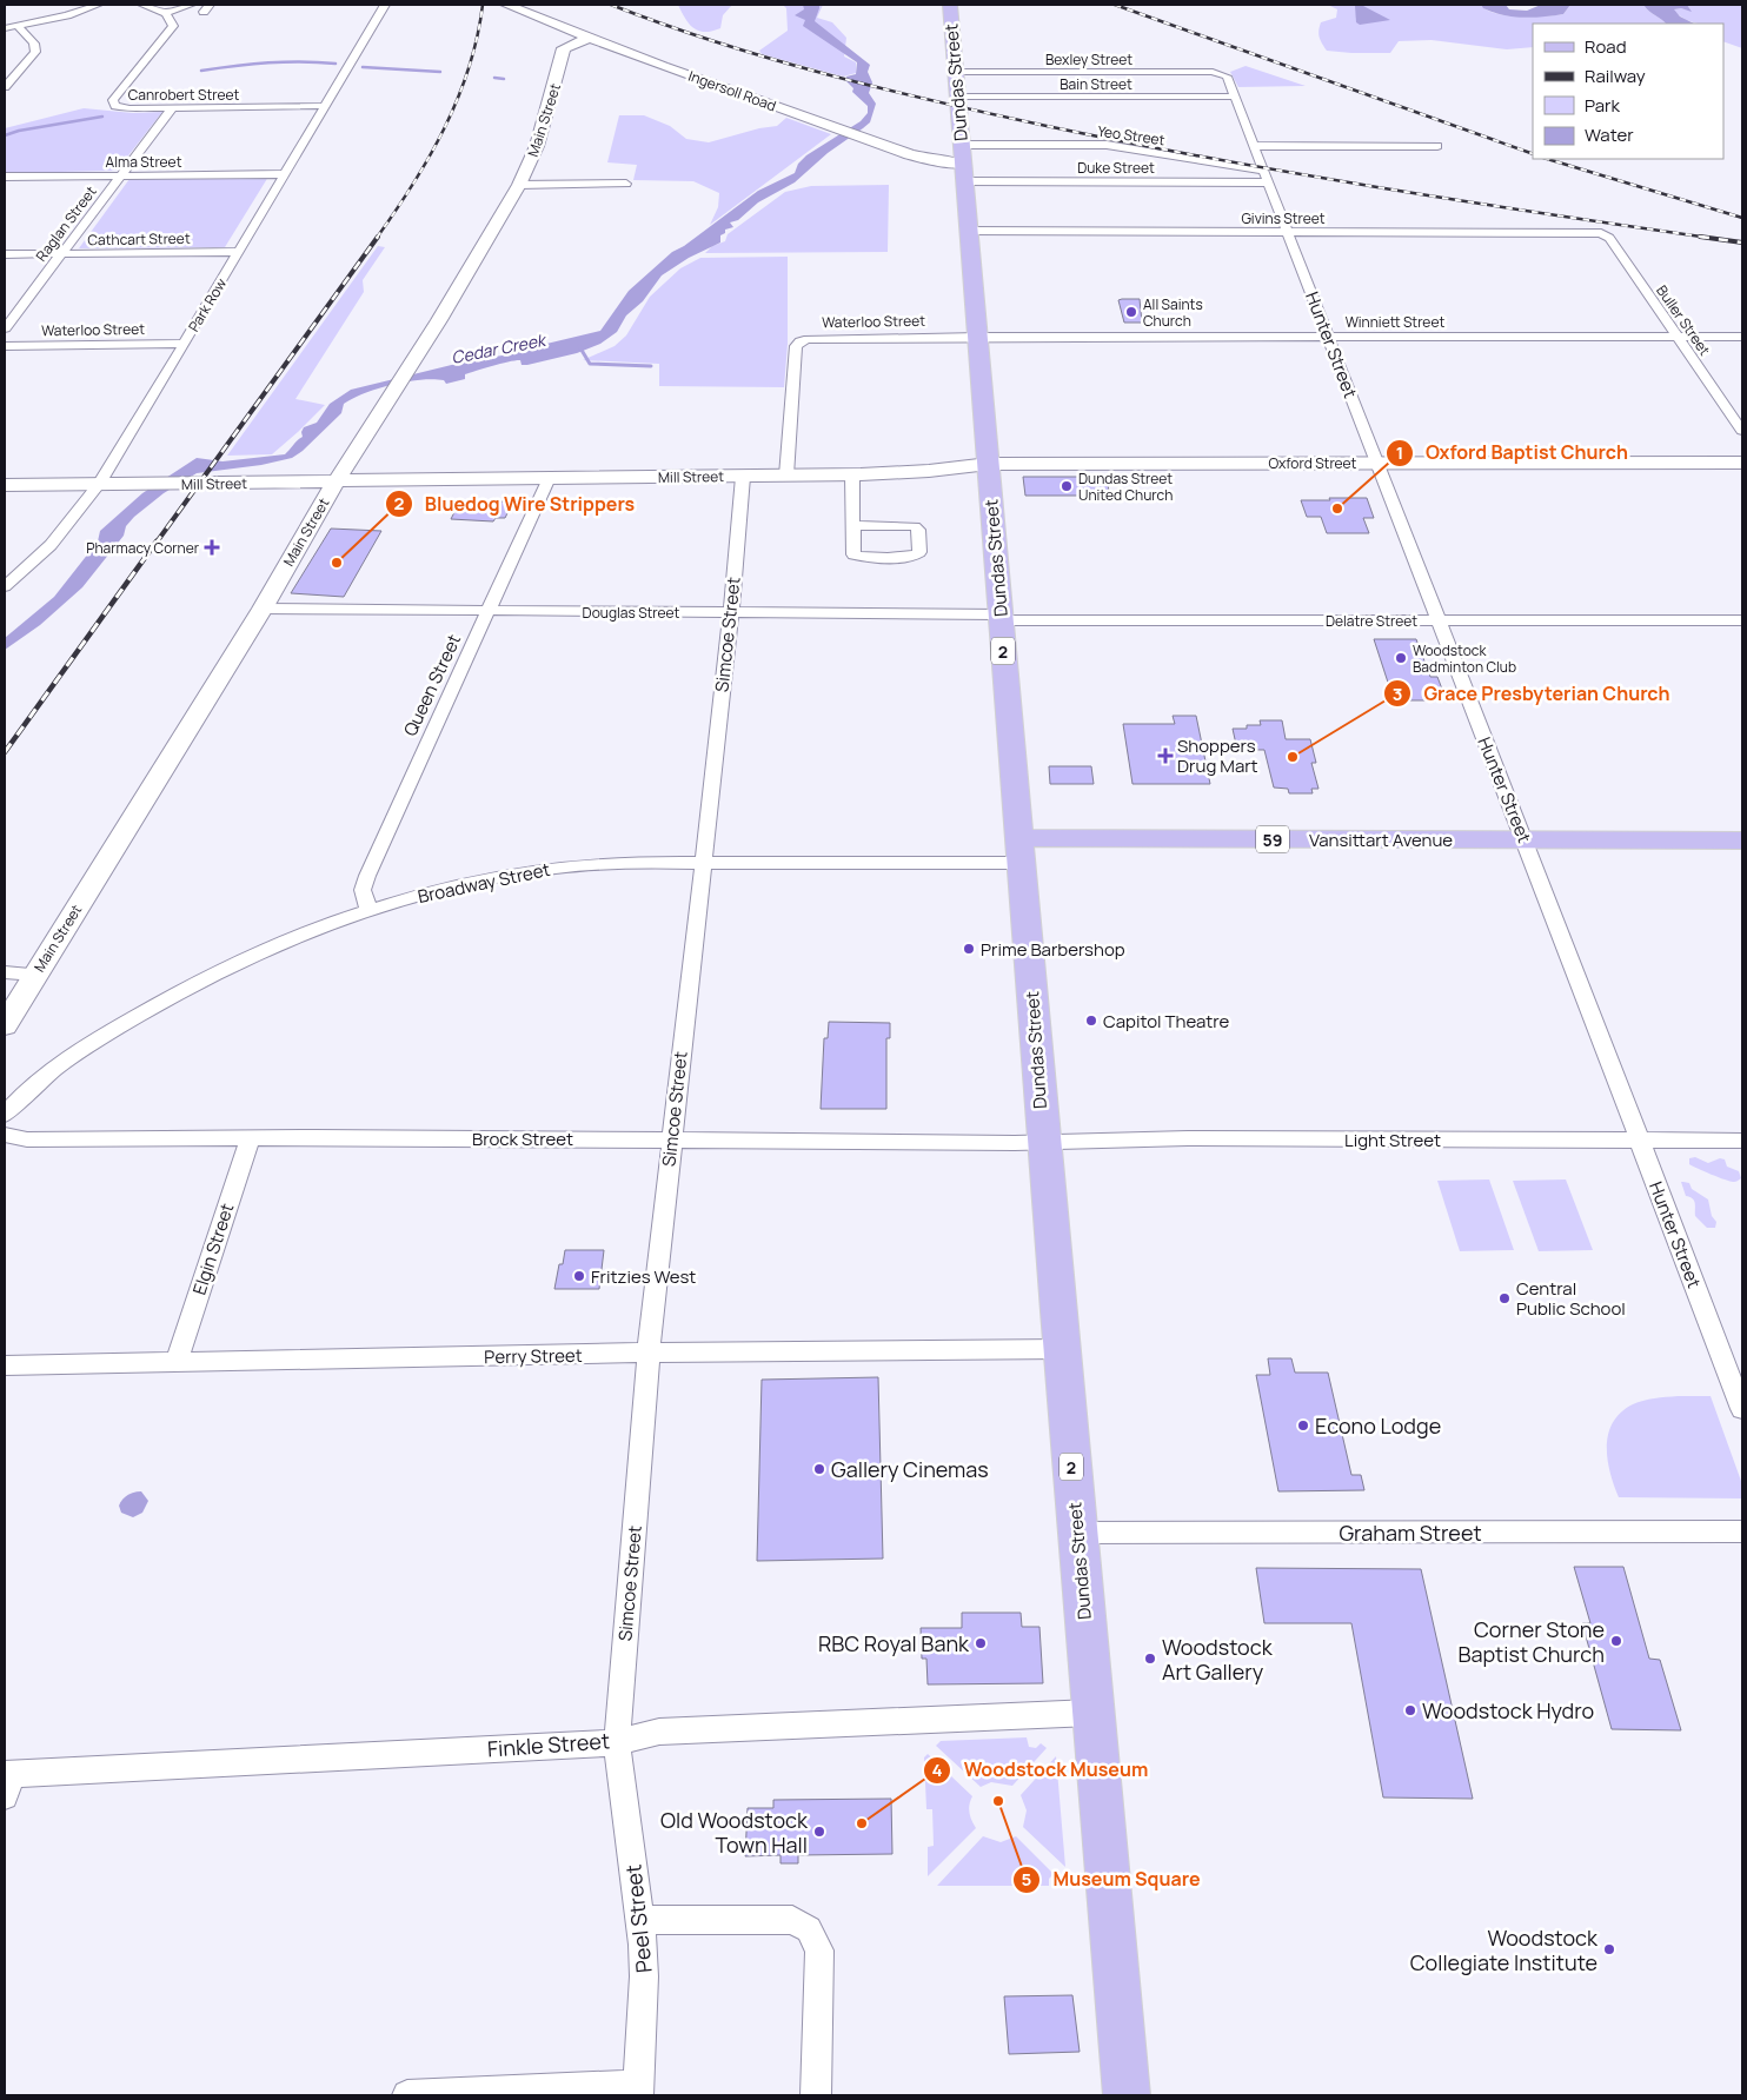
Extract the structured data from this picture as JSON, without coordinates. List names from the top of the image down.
{
  "streets": {
    "main road": [
      "Dundas Street",
      "Ingersoll Road",
      "Main Street",
      "Oxford Street",
      "Mill Street",
      "2",
      "59",
      "Vansittart Avenue"
    ],
    "street": [
      "Bexley Street",
      "Bain Street",
      "Canrobert Street",
      "Yeo Street",
      "Alma Street",
      "Duke Street",
      "Givins Street",
      "Raglan Street",
      "Cathcart Street",
      "Park Row",
      "Buller Street",
      "Waterloo Street",
      "Winniett Street",
      "Hunter Street",
      "Douglas Street",
      "Delatre Street",
      "Simcoe Street",
      "Queen Street",
      "Broadway Street",
      "Brock Street",
      "Light Street",
      "Elgin Street",
      "Perry Street",
      "Graham Street",
      "Finkle Street",
      "Peel Street"
    ]
  },
  "crossings": [
    ["Bexley Street", "Dundas Street"],
    ["Bexley Street", "Hunter Street"],
    ["Dundas Street", "Bain Street"],
    ["Dundas Street", "Ingersoll Road"],
    ["Dundas Street", "Yeo Street"],
    ["Dundas Street", "Duke Street"],
    ["Dundas Street", "Givins Street"],
    ["Dundas Street", "Waterloo Street"],
    ["Dundas Street", "Winniett Street"],
    ["Dundas Street", "Oxford Street"],
    ["Dundas Street", "Mill Street"],
    ["Dundas Street", "Douglas Street"],
    ["Dundas Street", "Delatre Street"],
    ["Dundas Street", "Vansittart Avenue"],
    ["Dundas Street", "Broadway Street"],
    ["Dundas Street", "Brock Street"],
    ["Dundas Street", "Light Street"],
    ["Dundas Street", "Perry Street"],
    ["Dundas Street", "Graham Street"],
    ["Dundas Street", "Finkle Street"],
    ["Bain Street", "Hunter Street"],
    ["Ingersoll Road", "Main Street"],
    ["Canrobert Street", "Raglan Street"],
    ["Canrobert Street", "Park Row"],
    ["Main Street", "Mill Street"],
    ["Main Street", "Douglas Street"],
    ["Yeo Street", "Hunter Street"],
    ["Alma Street", "Raglan Street"],
    ["Alma Street", "Park Row"],
    ["Duke Street", "Hunter Street"],
    ["Givins Street", "Buller Street"],
    ["Givins Street", "Hunter Street"],
    ["Raglan Street", "Cathcart Street"],
    ["Cathcart Street", "Park Row"],
    ["Park Row", "Waterloo Street"],
    ["Park Row", "Mill Street"],
    ["Buller Street", "Winniett Street"],
    ["Waterloo Street", "Winniett Street"],
    ["Waterloo Street", "Mill Street"],
    ["Winniett Street", "Hunter Street"],
    ["Hunter Street", "Oxford Street"],
    ["Hunter Street", "Delatre Street"],
    ["Hunter Street", "Vansittart Avenue"],
    ["Hunter Street", "Light Street"],
    ["Oxford Street", "Mill Street"],
    ["Mill Street", "Simcoe Street"],
    ["Mill Street", "Queen Street"],
    ["Douglas Street", "Delatre Street"],
    ["Douglas Street", "Simcoe Street"],
    ["Douglas Street", "Queen Street"],
    ["Simcoe Street", "Broadway Street"],
    ["Simcoe Street", "Brock Street"],
    ["Simcoe Street", "Perry Street"],
    ["Simcoe Street", "Finkle Street"],
    ["Simcoe Street", "Peel Street"],
    ["Queen Street", "Broadway Street"],
    ["Vansittart Avenue", "Broadway Street"],
    ["Brock Street", "Light Street"],
    ["Brock Street", "Elgin Street"],
    ["Elgin Street", "Perry Street"],
    ["Finkle Street", "Peel Street"]
  ],
  "water": ["Cedar Creek"],
  "places": {
    "other": [
      "All Saints Church",
      "Dundas Street United Church",
      "Oxford Baptist Church",
      "Bluedog Wire Strippers",
      "Woodstock Badminton Club",
      "Grace Presbyterian Church",
      "Prime Barbershop",
      "Capitol Theatre",
      "Fritzies West",
      "Central Public School",
      "Econo Lodge",
      "Gallery Cinemas",
      "Corner Stone Baptist Church",
      "RBC Royal Bank",
      "Woodstock Art Gallery",
      "Woodstock Hydro",
      "Museum Square",
      "Woodstock Museum",
      "Old Woodstock Town Hall",
      "Woodstock Collegiate Institute"
    ],
    "health": ["Pharmacy Corner", "Shoppers Drug Mart"]
  },
  "legend": [
    "Road",
    "Railway",
    "Park",
    "Water"
  ]
}
